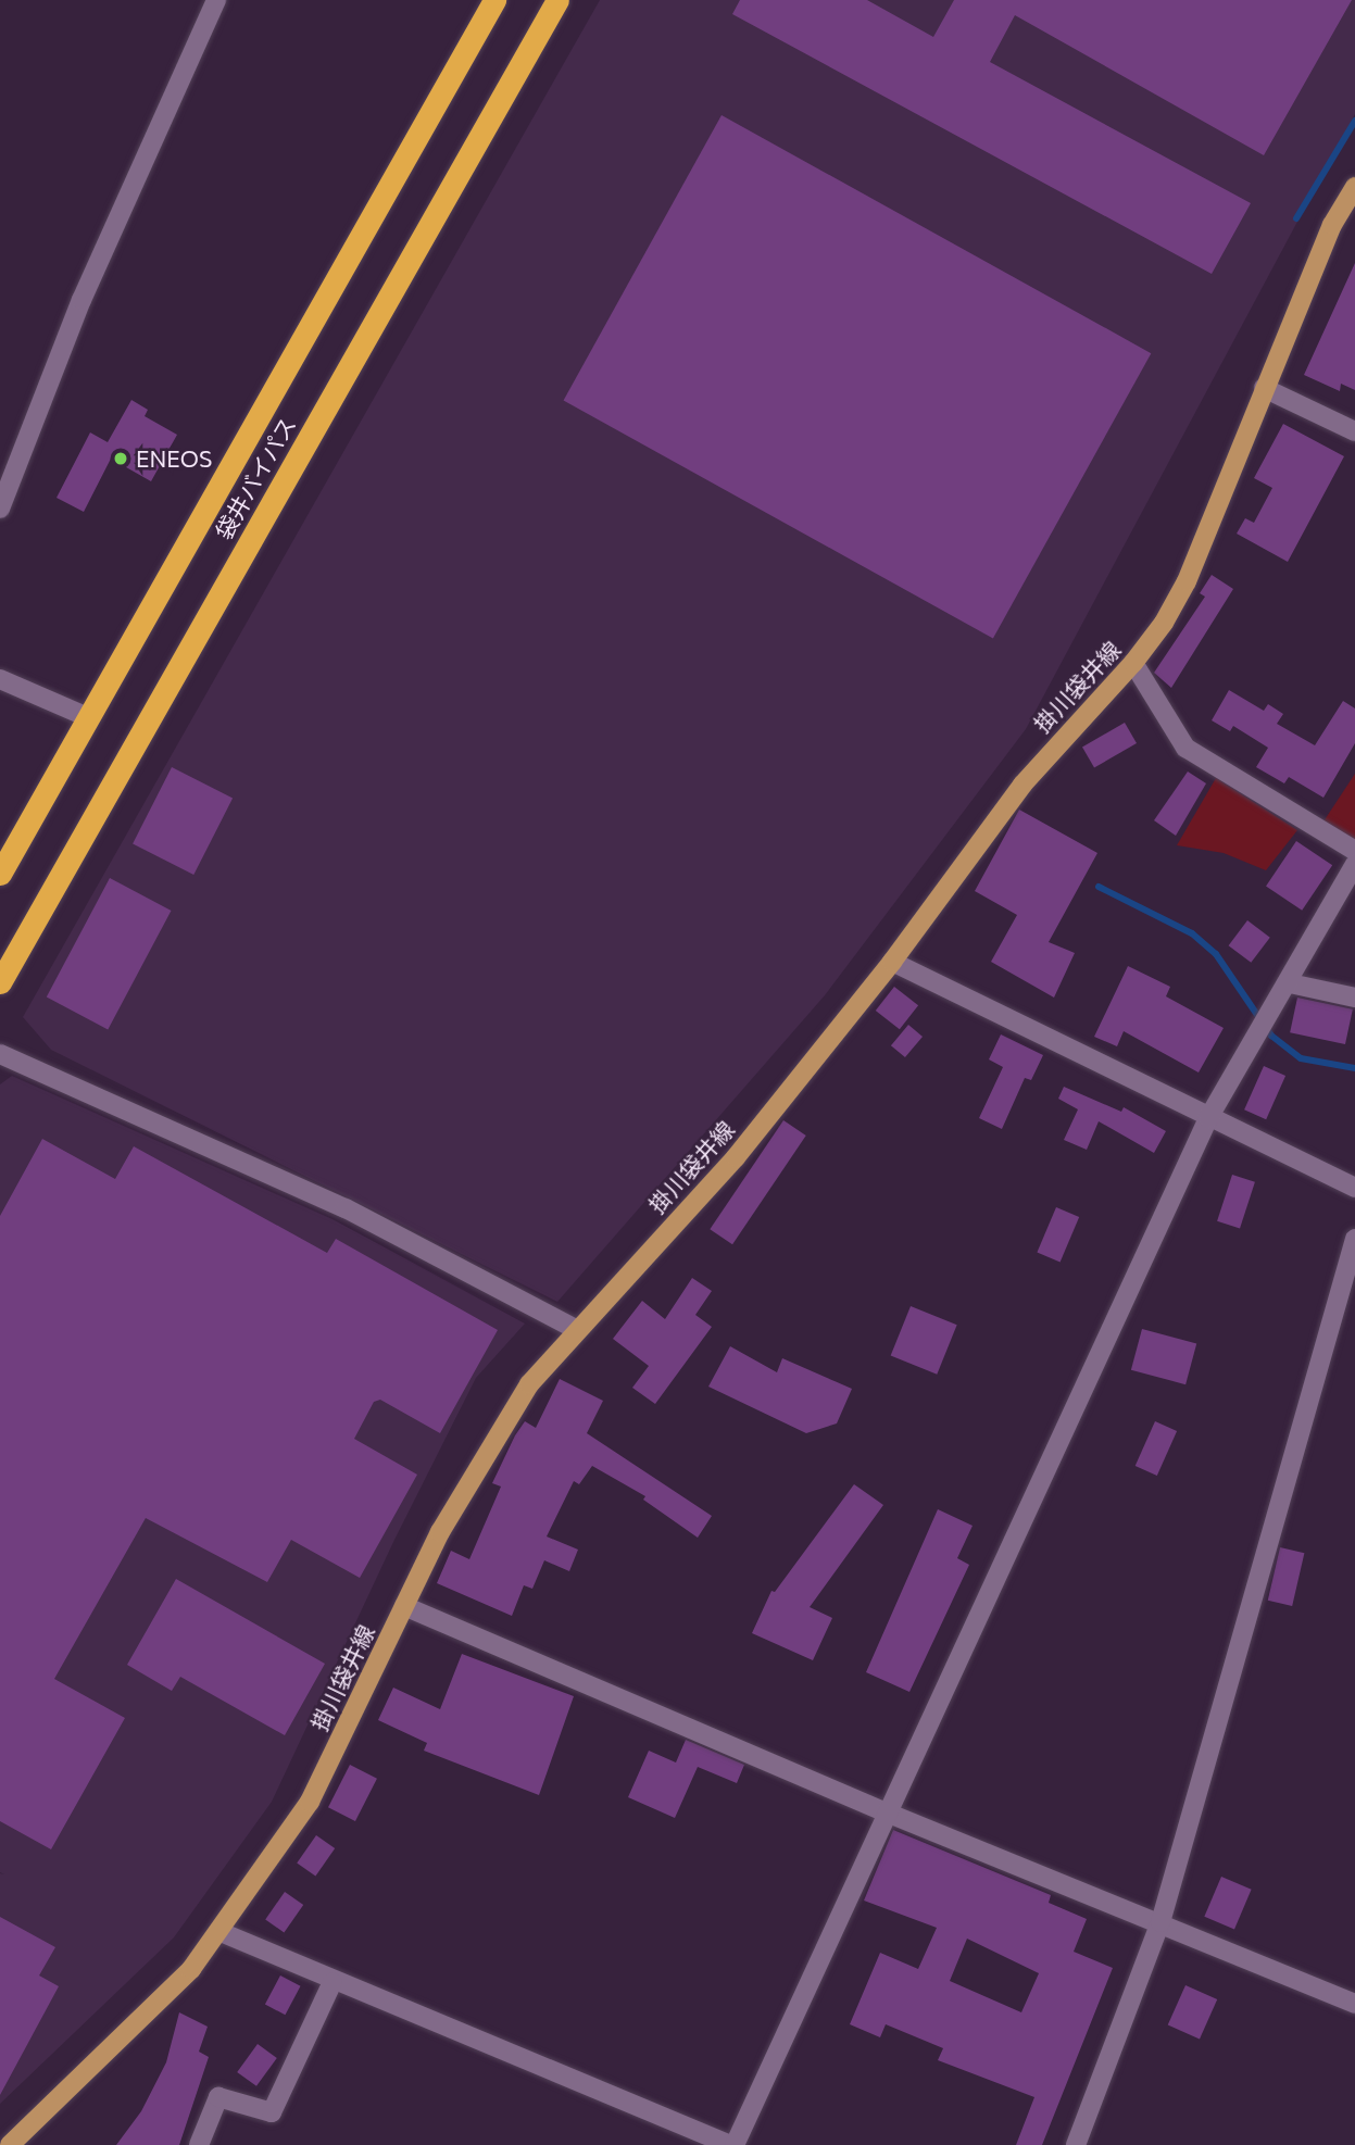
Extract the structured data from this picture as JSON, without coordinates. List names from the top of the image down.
{
  "streets": {
    "highway": ["袋井バイパス"],
    "main road": ["掛川袋井線"]
  },
  "places": ["ENEOS"]
}
